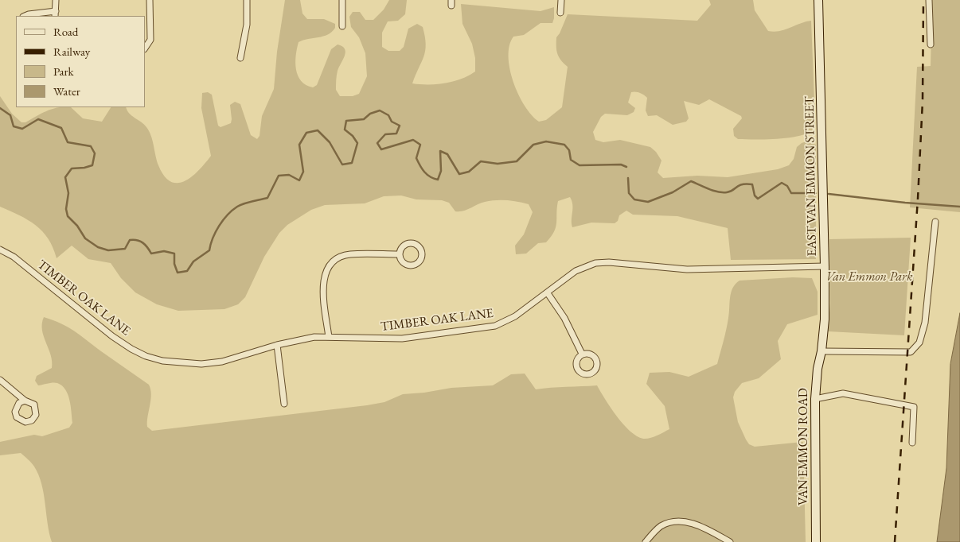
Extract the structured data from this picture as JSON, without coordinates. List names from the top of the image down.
{
  "streets": {
    "street": ["EAST VAN EMMON STREET", "TIMBER OAK LANE", "VAN EMMON ROAD"]
  },
  "crossings": [
    ["EAST VAN EMMON STREET", "TIMBER OAK LANE"],
    ["EAST VAN EMMON STREET", "VAN EMMON ROAD"]
  ],
  "parks": ["Van Emmon Park"],
  "legend": [
    "Road",
    "Railway",
    "Park",
    "Water"
  ]
}
